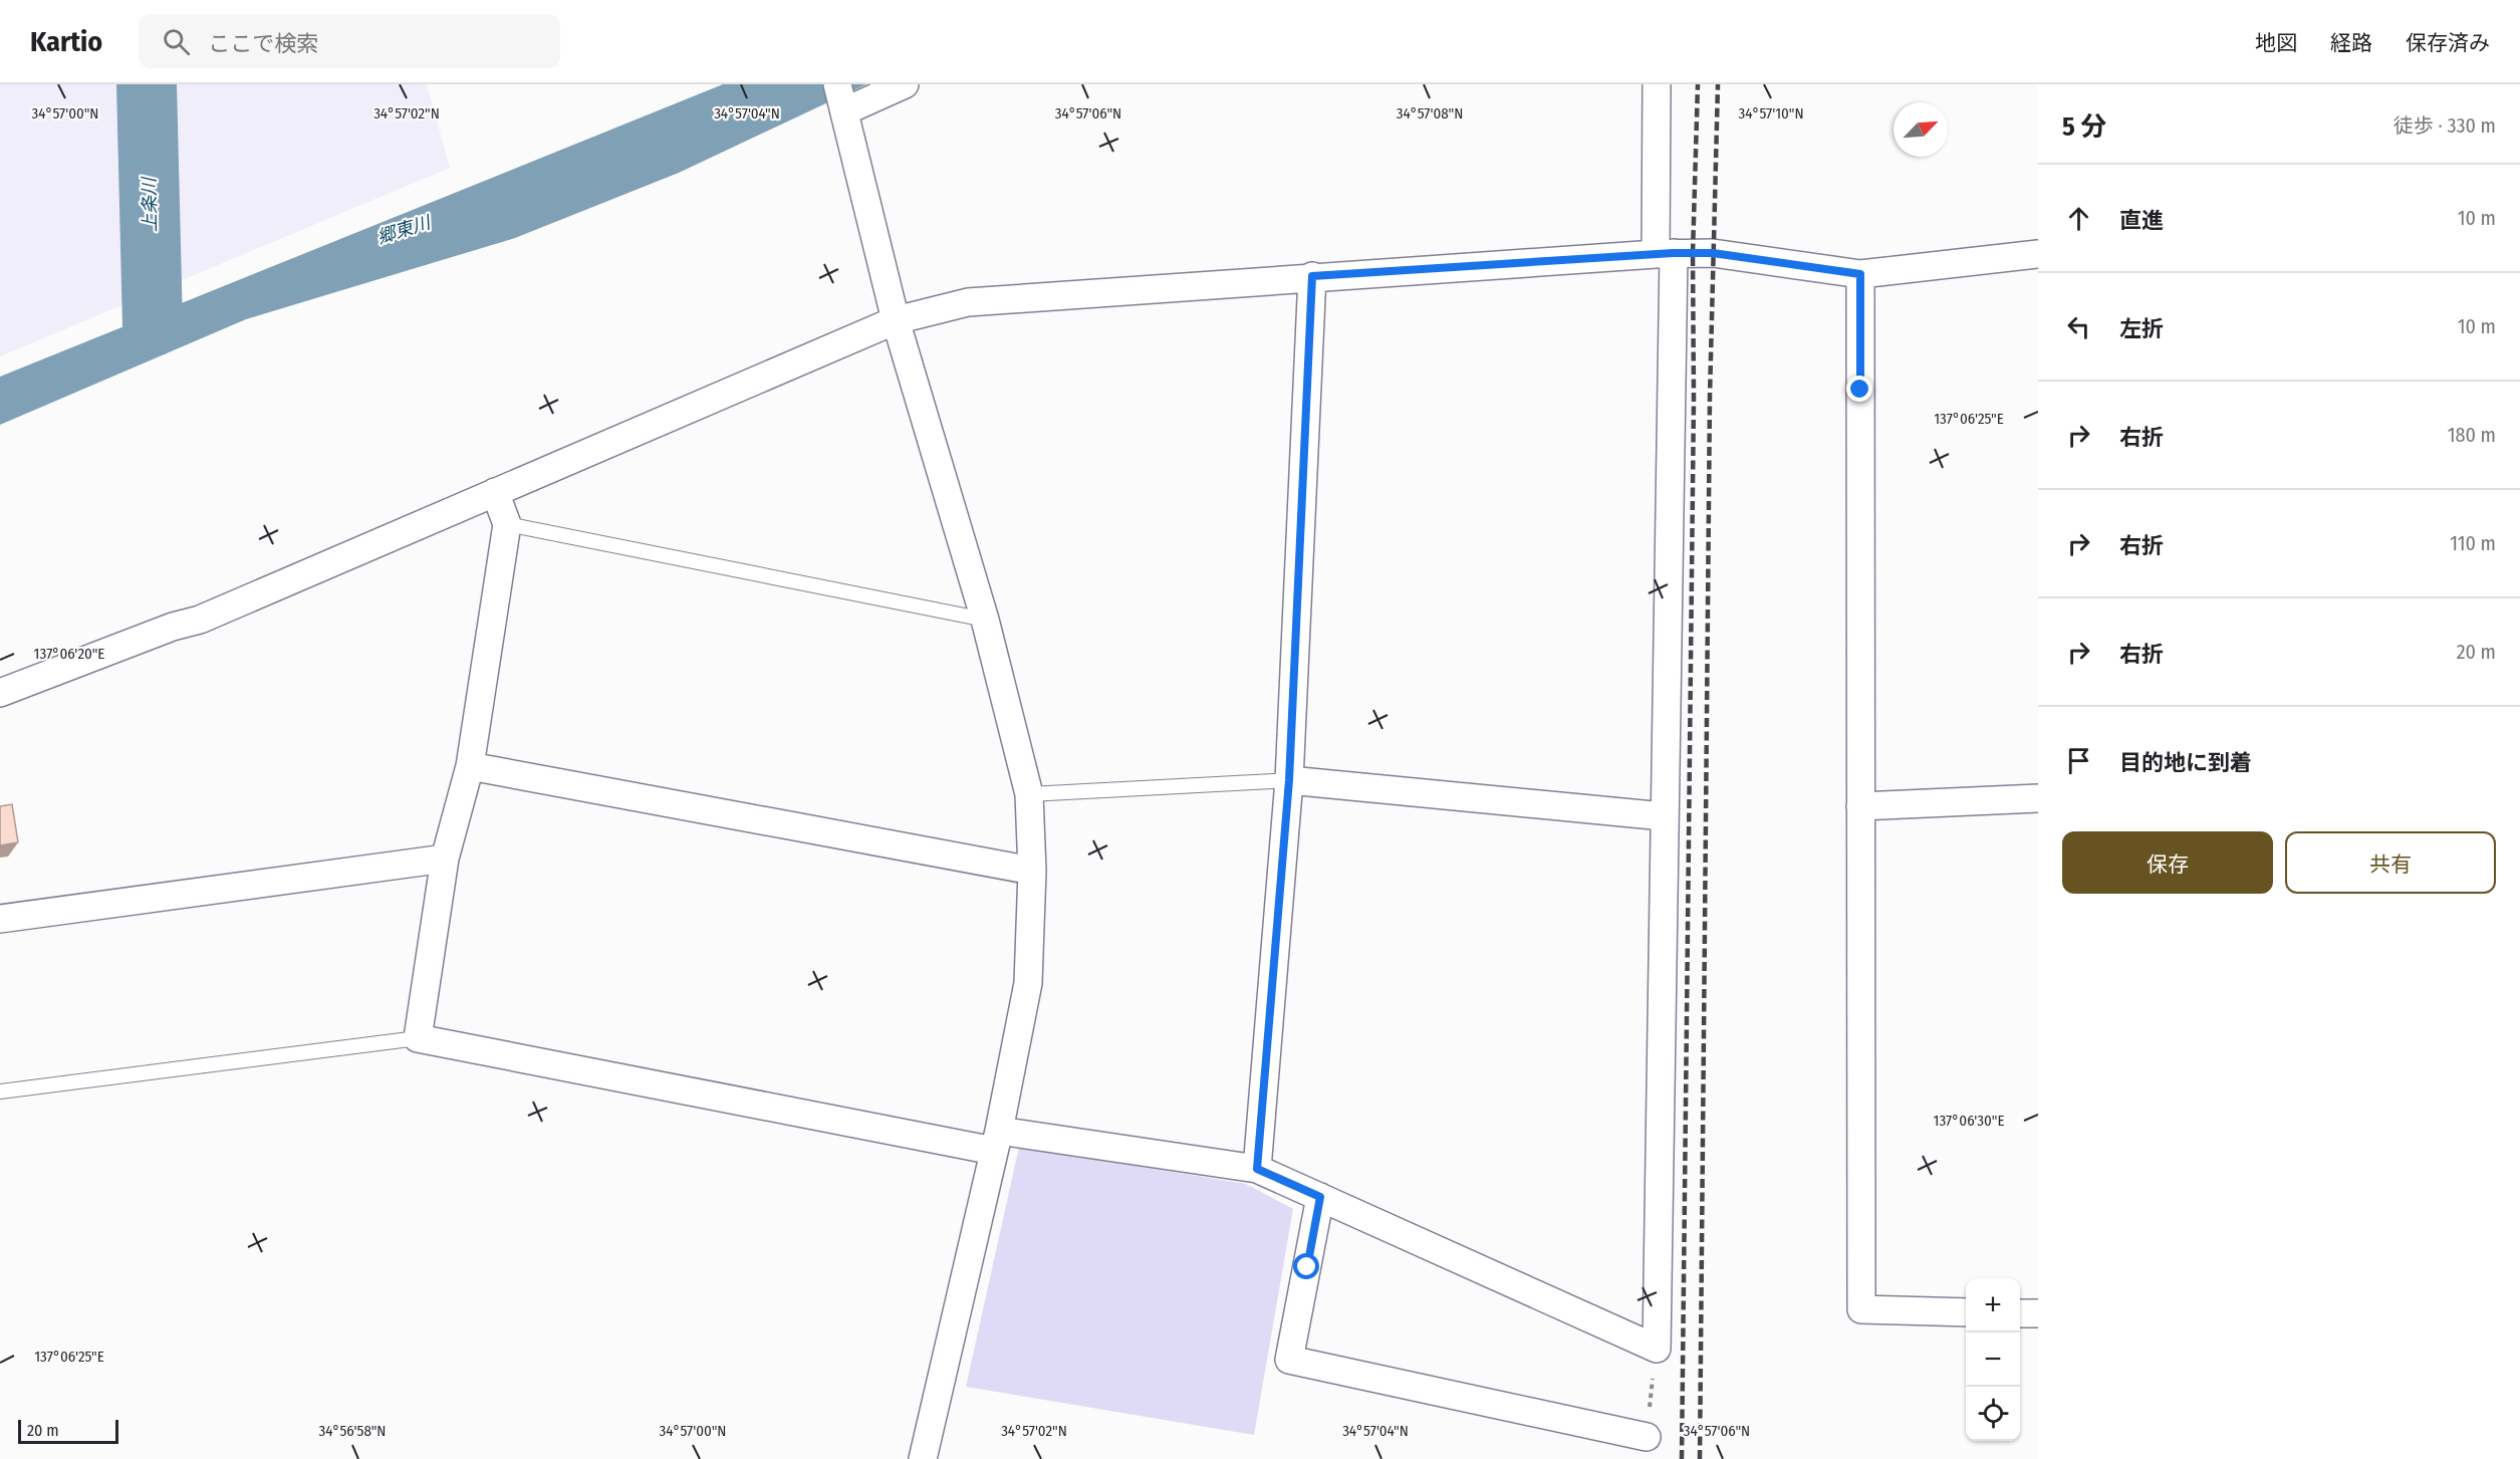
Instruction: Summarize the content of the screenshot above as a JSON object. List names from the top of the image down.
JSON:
{
  "water": ["上条川", "郷東川"],
  "scale_bar": "20 m",
  "north": "top right",
  "page": {
    "header": "Kartio",
    "search": "ここで検索",
    "nav": ["地図", "経路", "保存済み"],
    "heading": ["5 分", "徒歩 · 330 m"],
    "list": [
      ["直進", "10 m"],
      ["左折", "10 m"],
      ["右折", "180 m"],
      ["右折", "110 m"],
      ["右折", "20 m"],
      "目的地に到着"
    ],
    "buttons": ["保存", "共有"],
    "map_buttons": ["+", "−"],
    "scale": "20 m"
  },
  "coordinates": [
    "34°57'00\"N",
    "34°57'02\"N",
    "34°57'04\"N",
    "34°57'06\"N",
    "34°57'08\"N",
    "34°57'10\"N",
    "137°06'25\"E",
    "137°06'20\"E",
    "137°06'30\"E",
    "34°56'58\"N"
  ]
}
